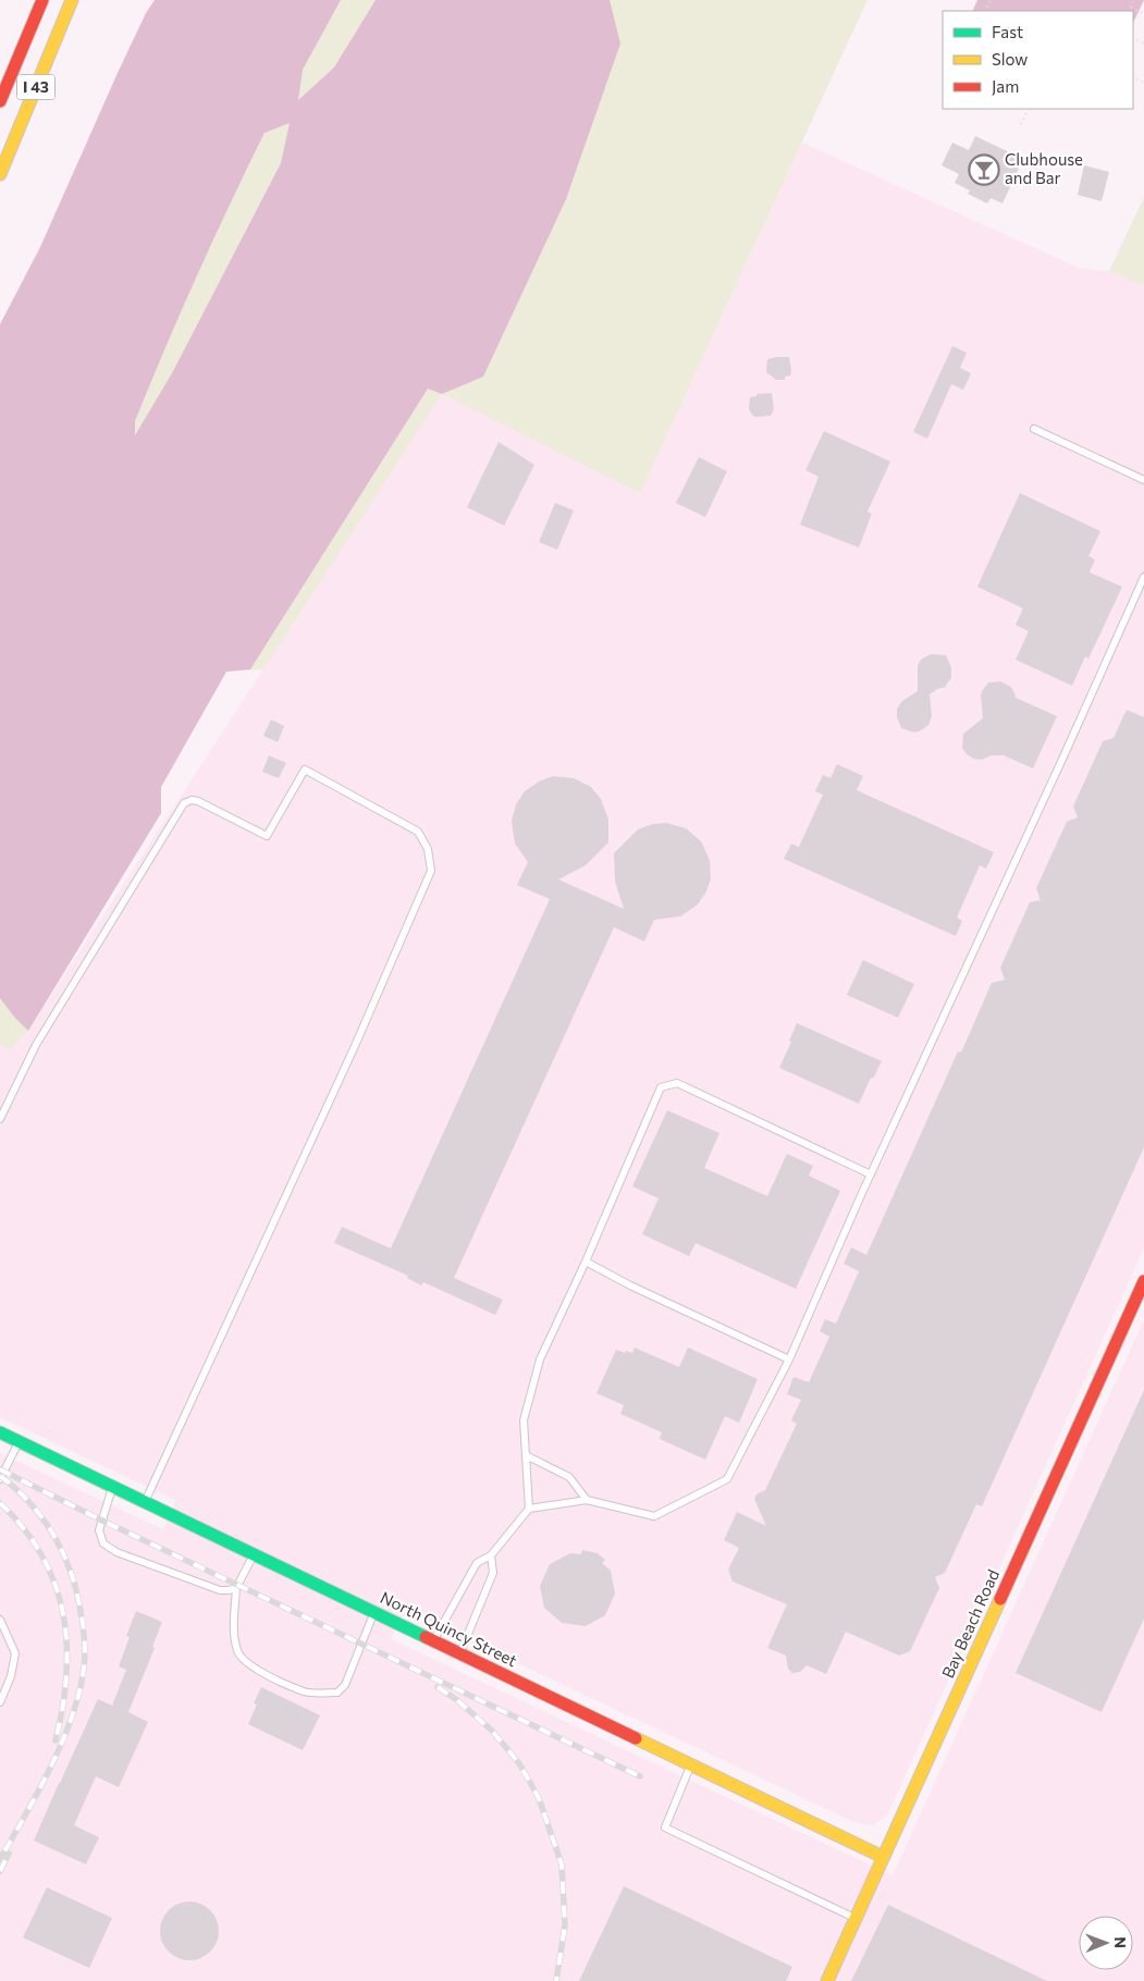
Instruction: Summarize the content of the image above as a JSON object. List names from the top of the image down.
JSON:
{
  "streets": {
    "main road": ["I 43", "Bay Beach Road", "North Quincy Street"]
  },
  "crossings": [
    ["Bay Beach Road", "North Quincy Street"]
  ],
  "places": {
    "bar": ["Clubhouse and Bar"]
  },
  "legend": ["Fast", "Slow", "Jam"],
  "north": "right"
}
